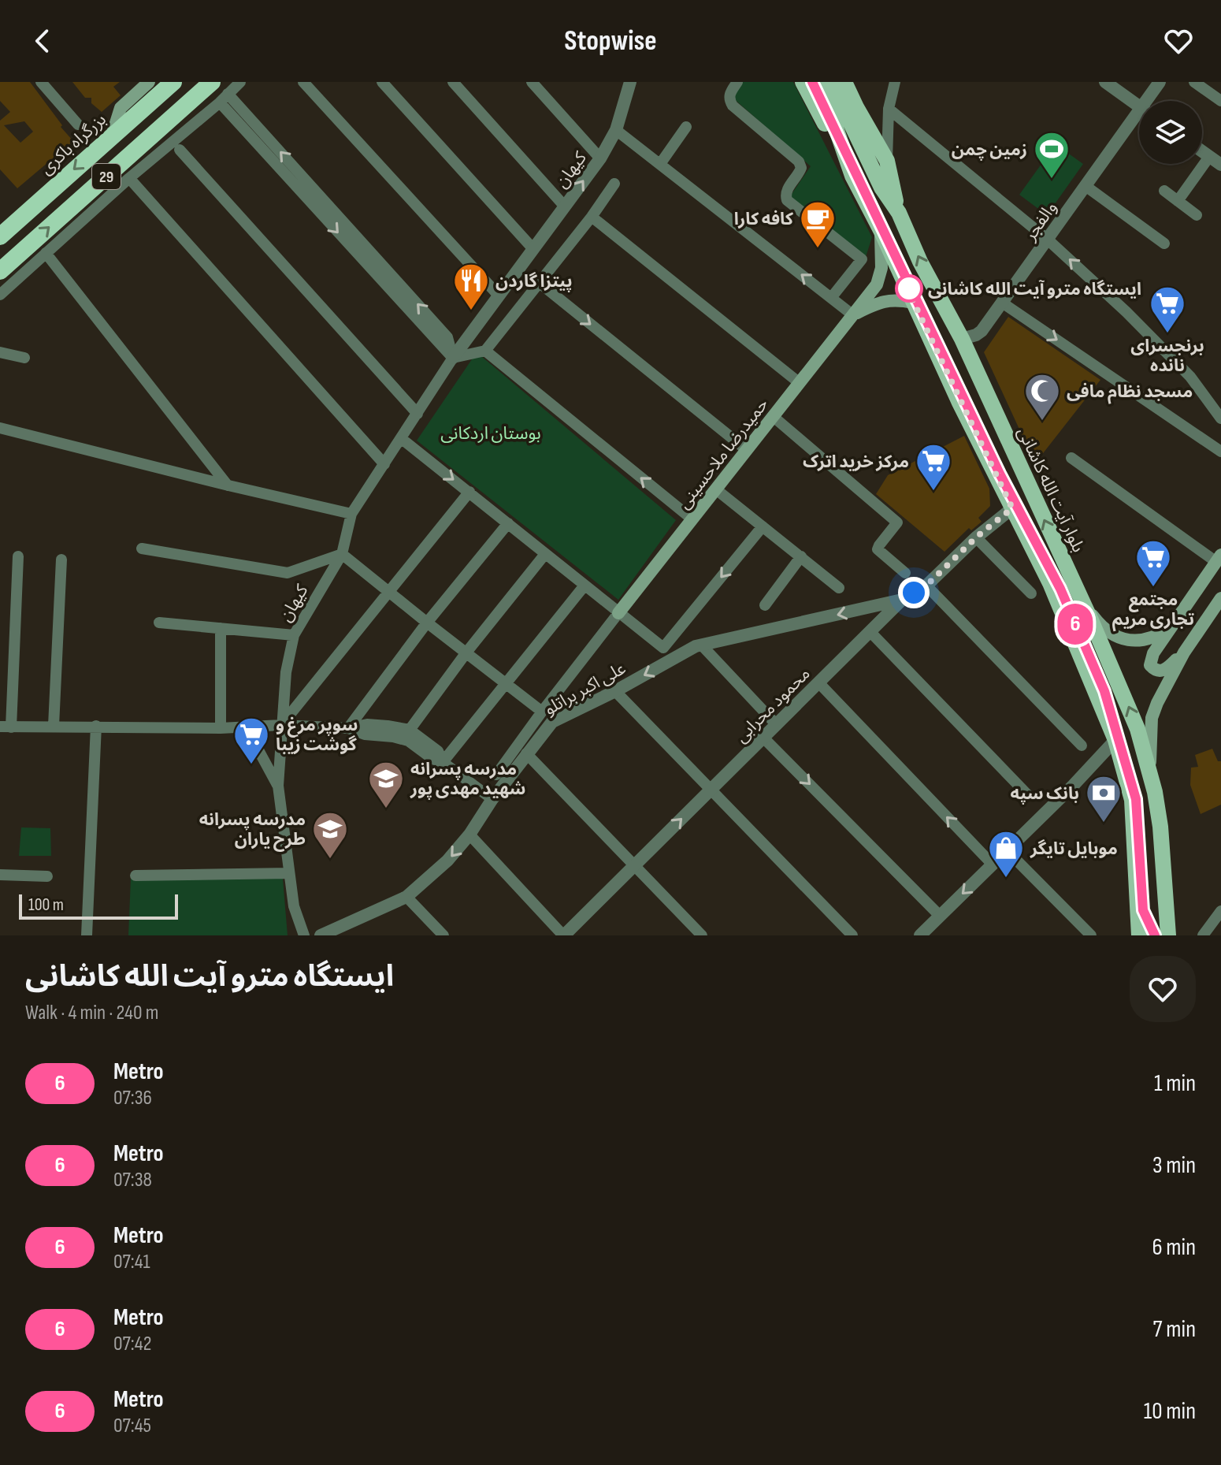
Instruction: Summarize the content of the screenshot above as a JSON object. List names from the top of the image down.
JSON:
{
  "streets": {
    "highway": ["بزرگراه باکری", "29"],
    "main road": ["حمیدرضا ملاحسینی", "بلوار آیت الله کاشانی"],
    "street": [
      "کیهان",
      "والفجر",
      "علی اکبر براتلو",
      "محمود محرابی"
    ]
  },
  "crossings": [
    ["والفجر", "بلوار آیت الله کاشانی"],
    ["علی اکبر براتلو", "محمود محرابی"]
  ],
  "one_way": ["علی اکبر براتلو"],
  "parks": ["بوستان اردکانی"],
  "places": {
    "sports": ["زمین چمن"],
    "cafe": ["کافه کارا"],
    "other": ["ایستگاه مترو آیت الله کاشانی"],
    "restaurant": ["پیتزا گاردن"],
    "supermarket": [
      "برنجسرای نانده",
      "مرکز خرید اترک",
      "مجتمع تجاری مریم",
      "سوپر مرغ و گوشت زیبا"
    ],
    "mosque": ["مسجد نظام مافی"],
    "school or university": ["مدرسه پسرانه شهید مهدی پور", "مدرسه پسرانه طرح یاران"],
    "bank": ["بانک سپه"],
    "shop": ["موبایل تایگر"]
  },
  "lines": ["metro line 6"],
  "scale_bar": "100 m",
  "page": {
    "header": "Stopwise",
    "on_map": "6",
    "scale": "100 m",
    "heading": ["ایستگاه مترو آیت الله کاشانی", "Walk · 4 min · 240 m"],
    "list": [
      {
        "mark": "6",
        "name": "Metro",
        "note": "07:36",
        "value": "1 min"
      },
      {
        "mark": "6",
        "name": "Metro",
        "note": "07:38",
        "value": "3 min"
      },
      {
        "mark": "6",
        "name": "Metro",
        "note": "07:41",
        "value": "6 min"
      },
      {
        "mark": "6",
        "name": "Metro",
        "note": "07:42",
        "value": "7 min"
      },
      {
        "mark": "6",
        "name": "Metro",
        "note": "07:45",
        "value": "10 min"
      }
    ]
  }
}
